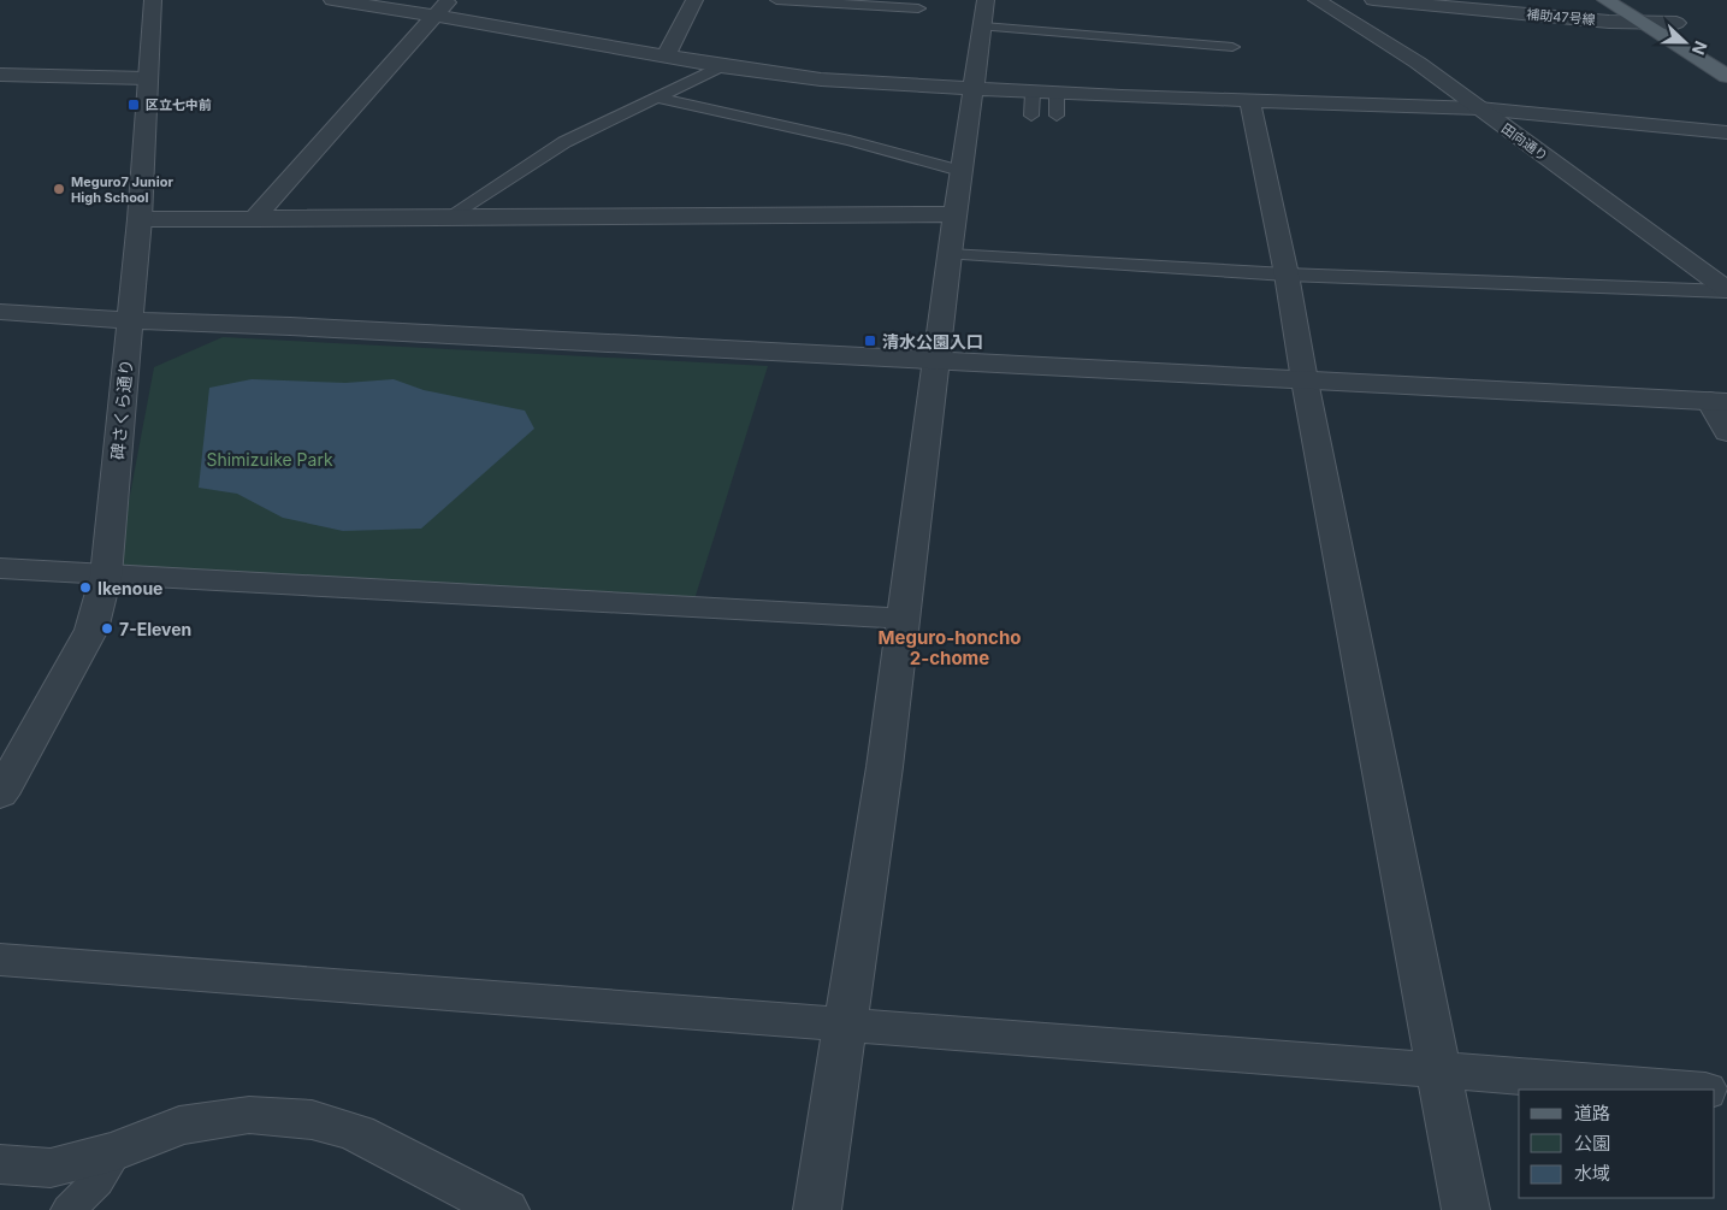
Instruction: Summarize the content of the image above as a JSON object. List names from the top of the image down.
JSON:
{
  "streets": {
    "street": ["補助47号線", "田向通り", "碑さくら通り"]
  },
  "districts": ["Meguro-honcho 2-chome"],
  "parks": ["Shimizuike Park"],
  "places": {
    "transit": ["区立七中前", "清水公園入口"],
    "other": ["Meguro7 Junior High School", "Ikenoue", "7-Eleven"]
  },
  "legend": ["道路", "公園", "水域"],
  "north": "right"
}
